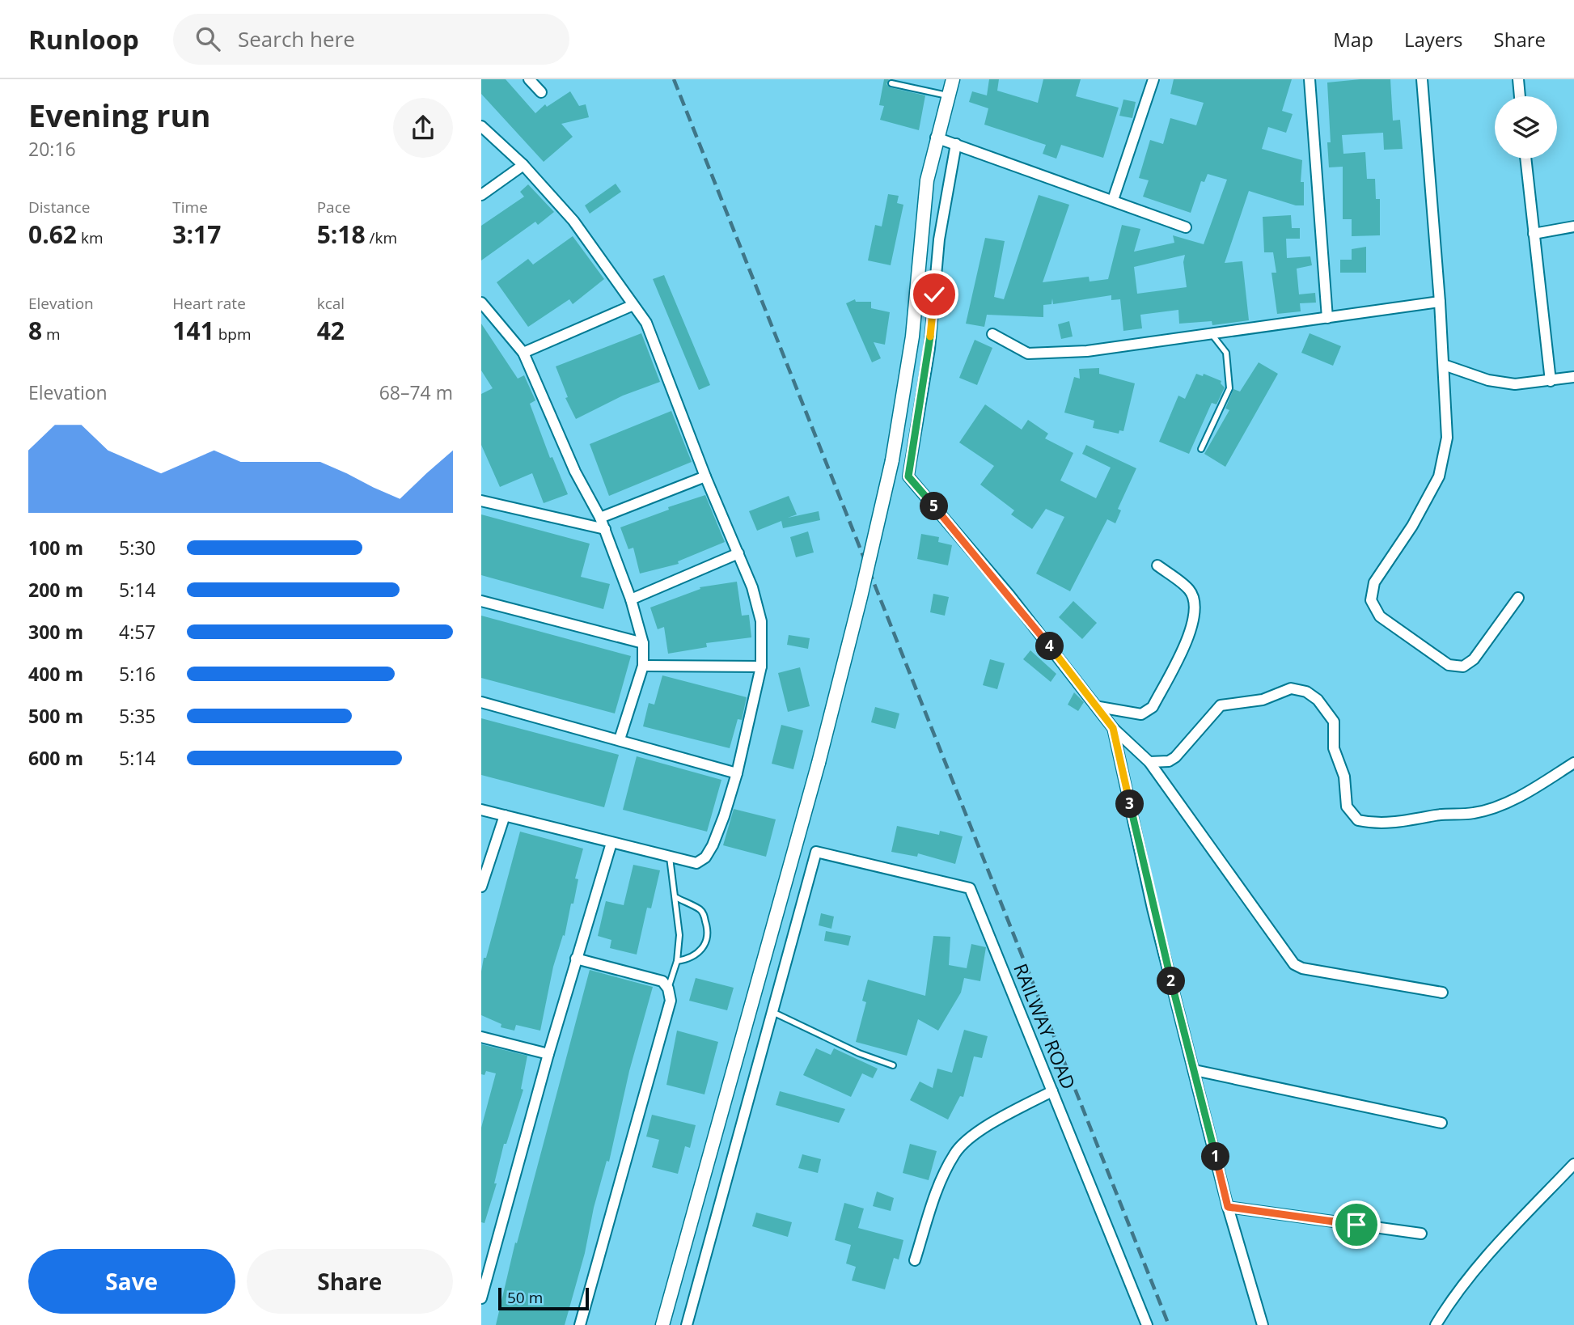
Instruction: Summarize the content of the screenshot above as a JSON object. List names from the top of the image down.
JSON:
{
  "streets": {
    "street": ["RAILWAY ROAD"]
  },
  "scale_bar": "50 m",
  "page": {
    "header": "Runloop",
    "search": "Search here",
    "nav": ["Map", "Layers", "Share"],
    "heading": ["Evening run", "20:16"],
    "stats": [
      ["Distance", "0.62 km"],
      ["Time", "3:17"],
      ["Pace", "5:18 /km"],
      ["Elevation", "8 m"],
      ["Heart rate", "141 bpm"],
      ["kcal", "42"]
    ],
    "chart": ["Elevation", "68–74 m"],
    "pins": [
      "5",
      "4",
      "3",
      "2",
      "1"
    ],
    "list": [
      {
        "name": "100 m",
        "note": "5:30"
      },
      {
        "name": "200 m",
        "note": "5:14"
      },
      {
        "name": "300 m",
        "note": "4:57"
      },
      {
        "name": "400 m",
        "note": "5:16"
      },
      {
        "name": "500 m",
        "note": "5:35"
      },
      {
        "name": "600 m",
        "note": "5:14"
      }
    ],
    "buttons": ["Save", "Share"],
    "scale": "50 m"
  }
}
